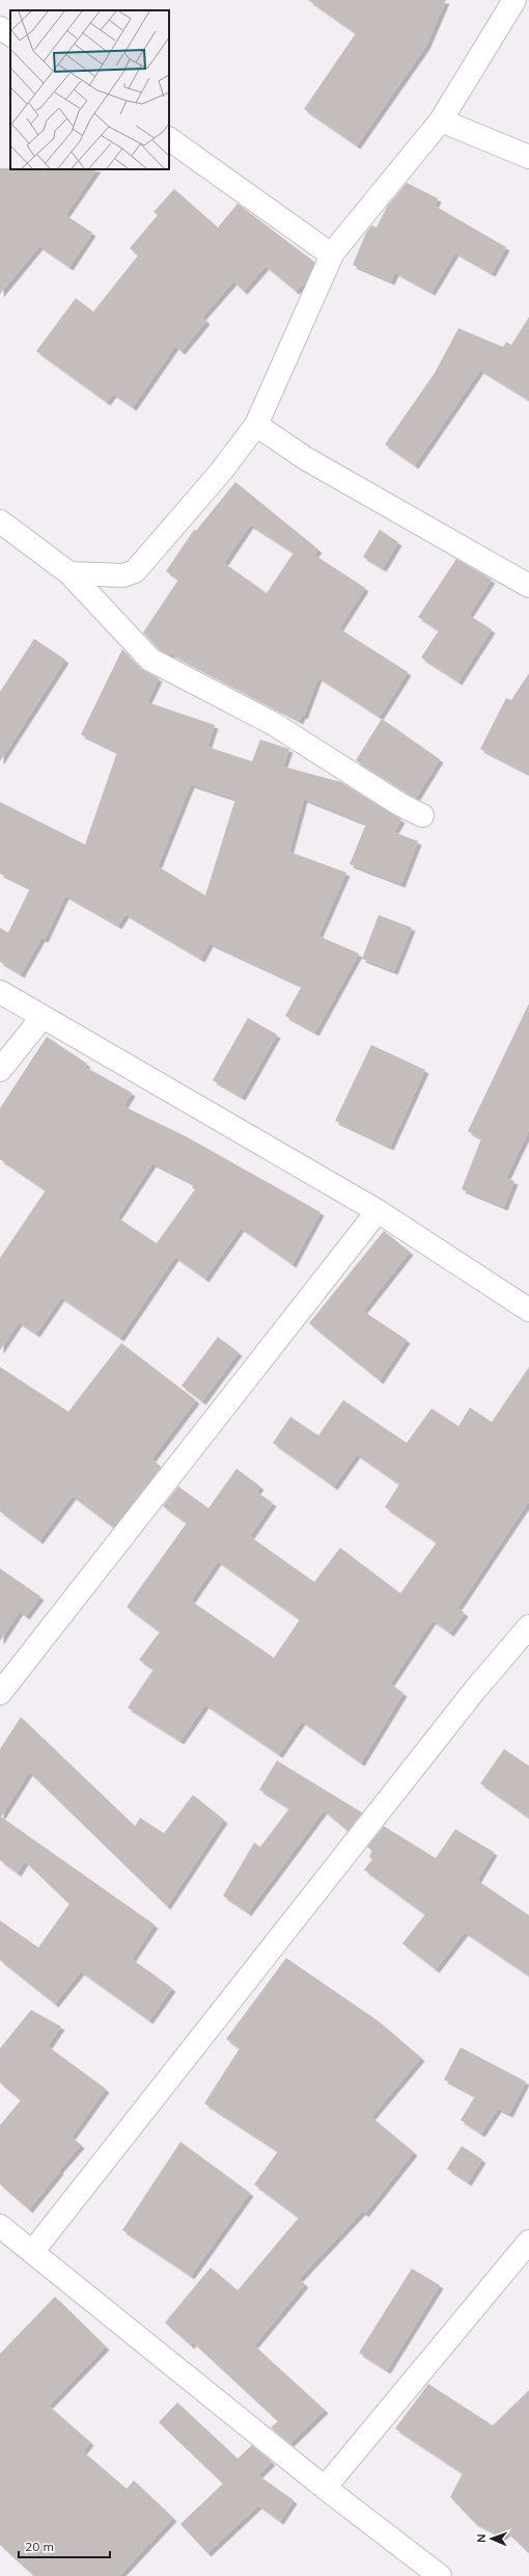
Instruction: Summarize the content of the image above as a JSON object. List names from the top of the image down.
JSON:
{
  "scale_bar": "20 m",
  "north": "left"
}
